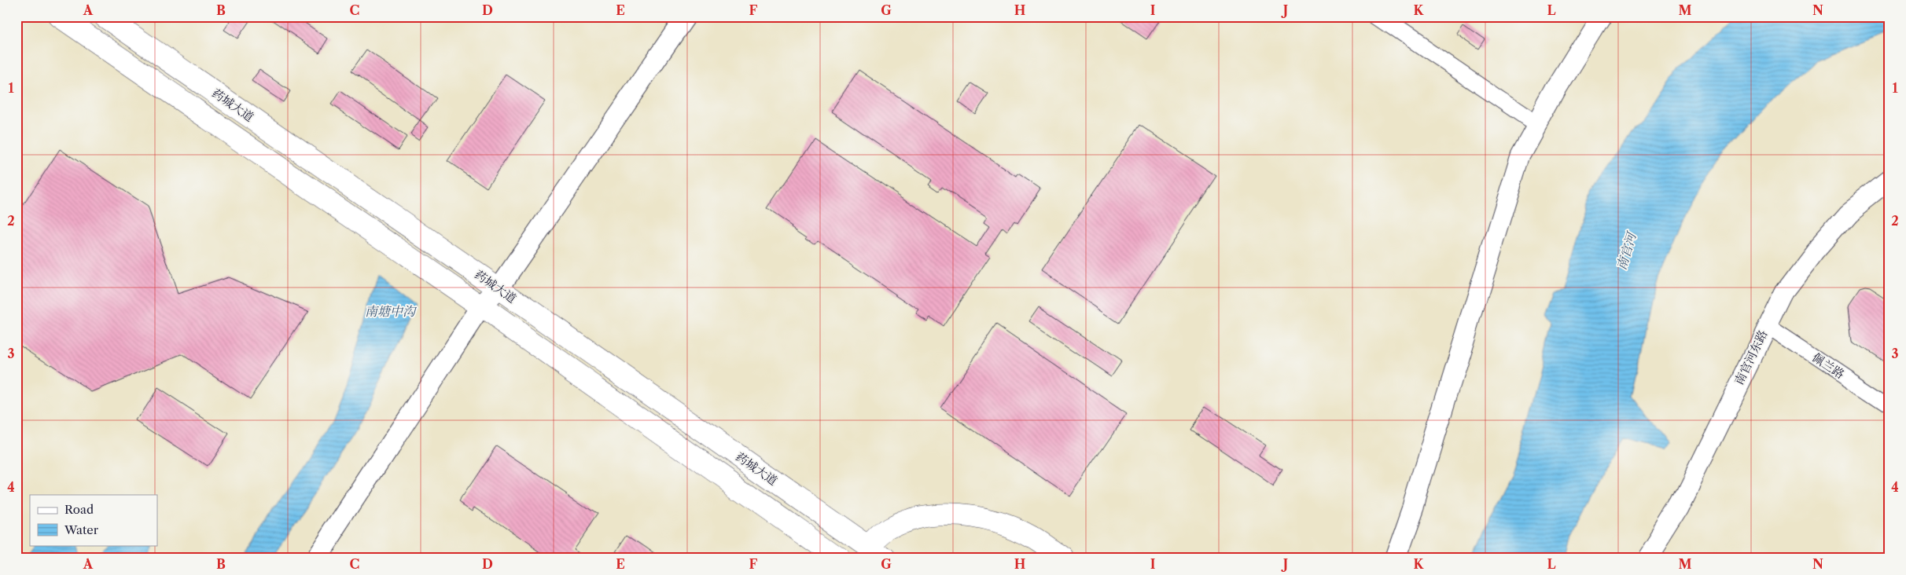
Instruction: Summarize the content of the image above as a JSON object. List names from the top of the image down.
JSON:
{
  "streets": {
    "main road": ["药城大道"],
    "street": ["南官河东路", "佩兰路"]
  },
  "crossings": [
    ["南官河东路", "佩兰路"]
  ],
  "water": ["南官河", "南塘中沟"],
  "legend": ["Road", "Water"],
  "grid": {
    "columns": [
      "A",
      "B",
      "C",
      "D",
      "E",
      "F",
      "G",
      "H",
      "I",
      "J",
      "K",
      "L",
      "M",
      "N"
    ],
    "rows": [
      "1",
      "2",
      "3",
      "4"
    ]
  }
}
